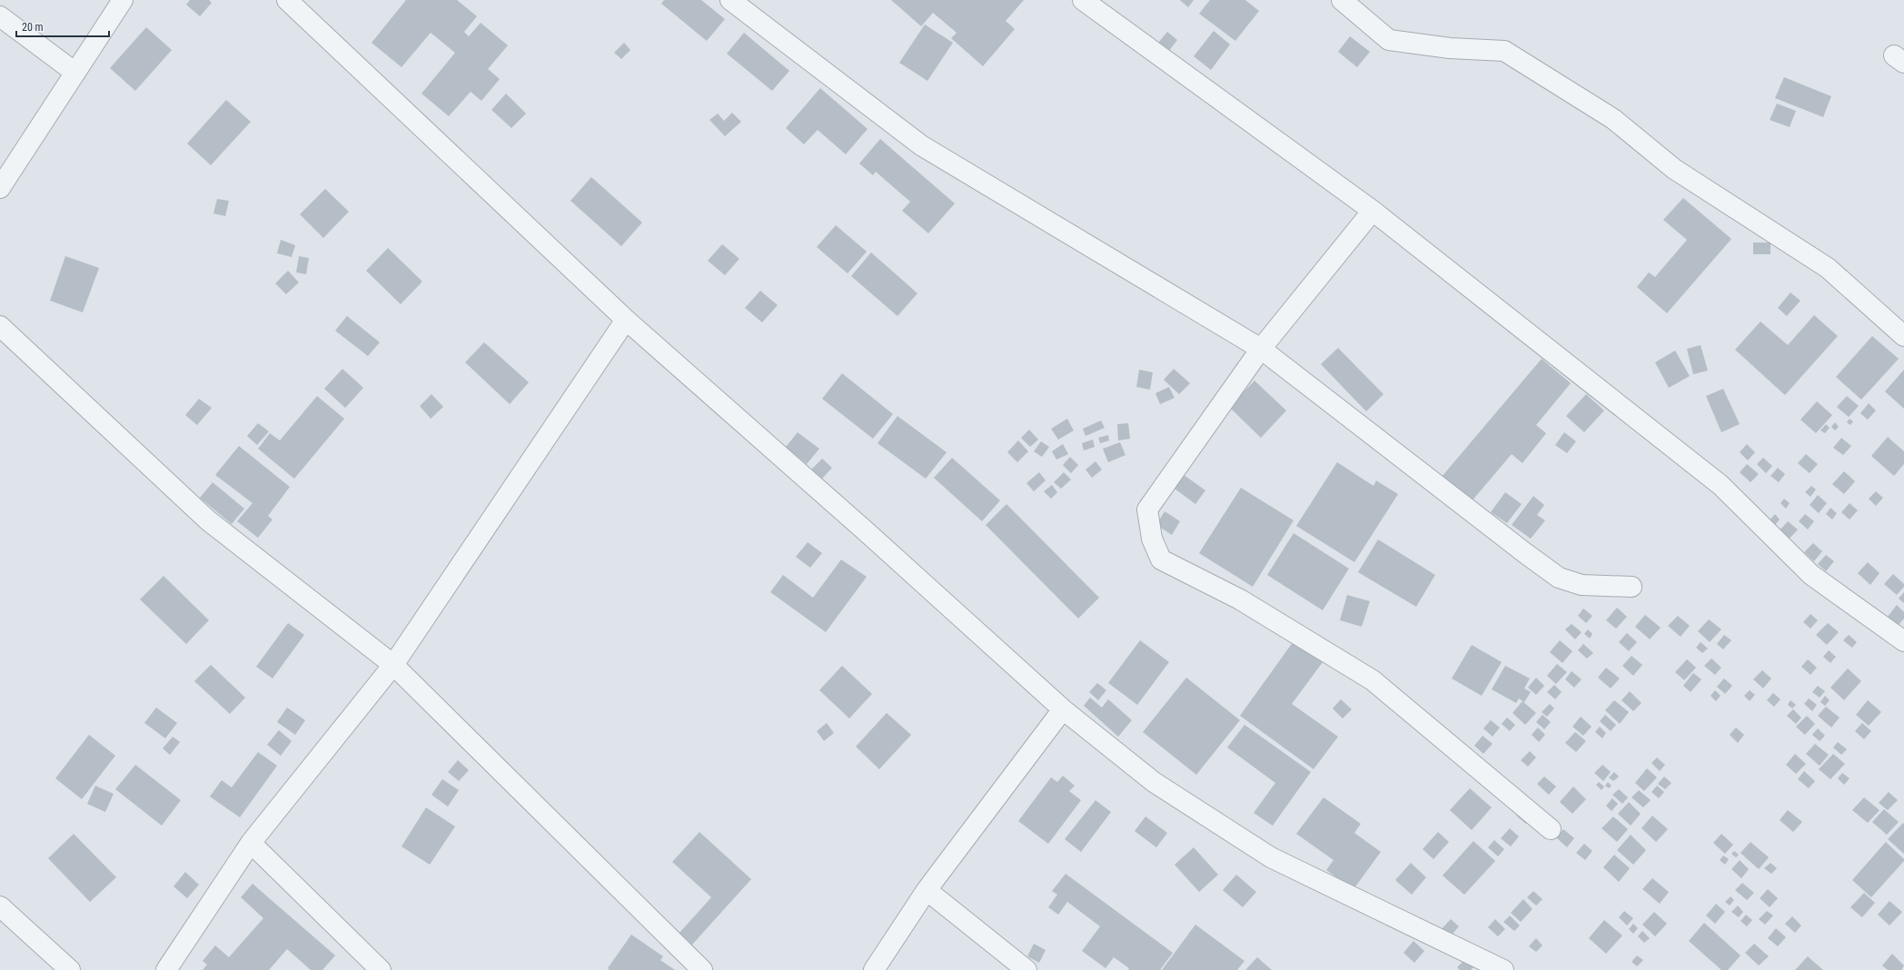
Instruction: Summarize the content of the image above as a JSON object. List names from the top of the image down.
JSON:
{
  "scale_bar": "20 m"
}
